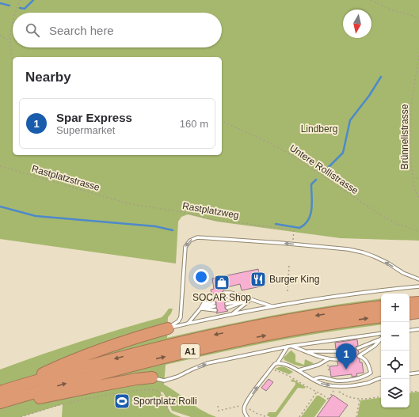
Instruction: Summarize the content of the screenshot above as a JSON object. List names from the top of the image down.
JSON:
{
  "streets": {
    "highway": ["A1"],
    "path": [
      "Brünnelistrasse",
      "Untere Rollistrasse",
      "Rastplatzstrasse",
      "Rastplatzweg"
    ]
  },
  "crossings": [
    ["Rastplatzstrasse", "Rastplatzweg"]
  ],
  "parks": ["Lindberg"],
  "places": {
    "restaurant": ["Burger King"],
    "shop": ["SOCAR Shop"],
    "sports": ["Sportplatz Rolli"]
  },
  "north": "bottom",
  "page": {
    "search": "Search here",
    "heading": "Nearby",
    "list": [
      {
        "mark": "1",
        "name": "Spar Express",
        "note": "Supermarket",
        "value": "160 m"
      }
    ],
    "map_buttons": ["+", "−"],
    "pins": "1"
  }
}
